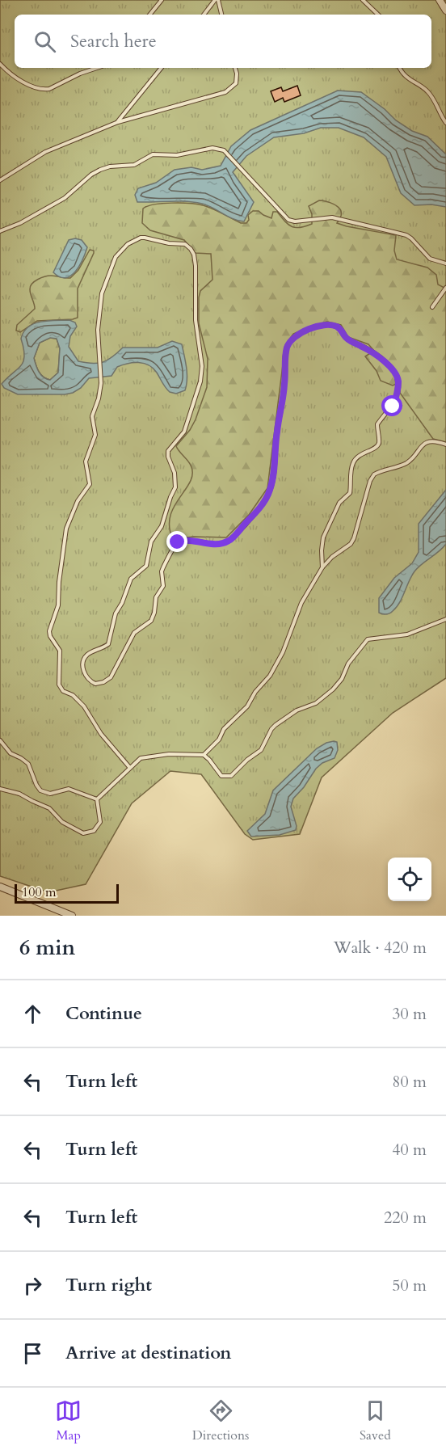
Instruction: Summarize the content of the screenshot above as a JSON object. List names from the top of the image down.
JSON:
{
  "scale_bar": "100 m",
  "page": {
    "search": "Search here",
    "scale": "100 m",
    "heading": ["6 min", "Walk · 420 m"],
    "list": [
      ["Continue", "30 m"],
      ["Turn left", "80 m"],
      ["Turn left", "40 m"],
      ["Turn left", "220 m"],
      ["Turn right", "50 m"],
      "Arrive at destination"
    ],
    "nav": ["Map", "Directions", "Saved"]
  }
}
